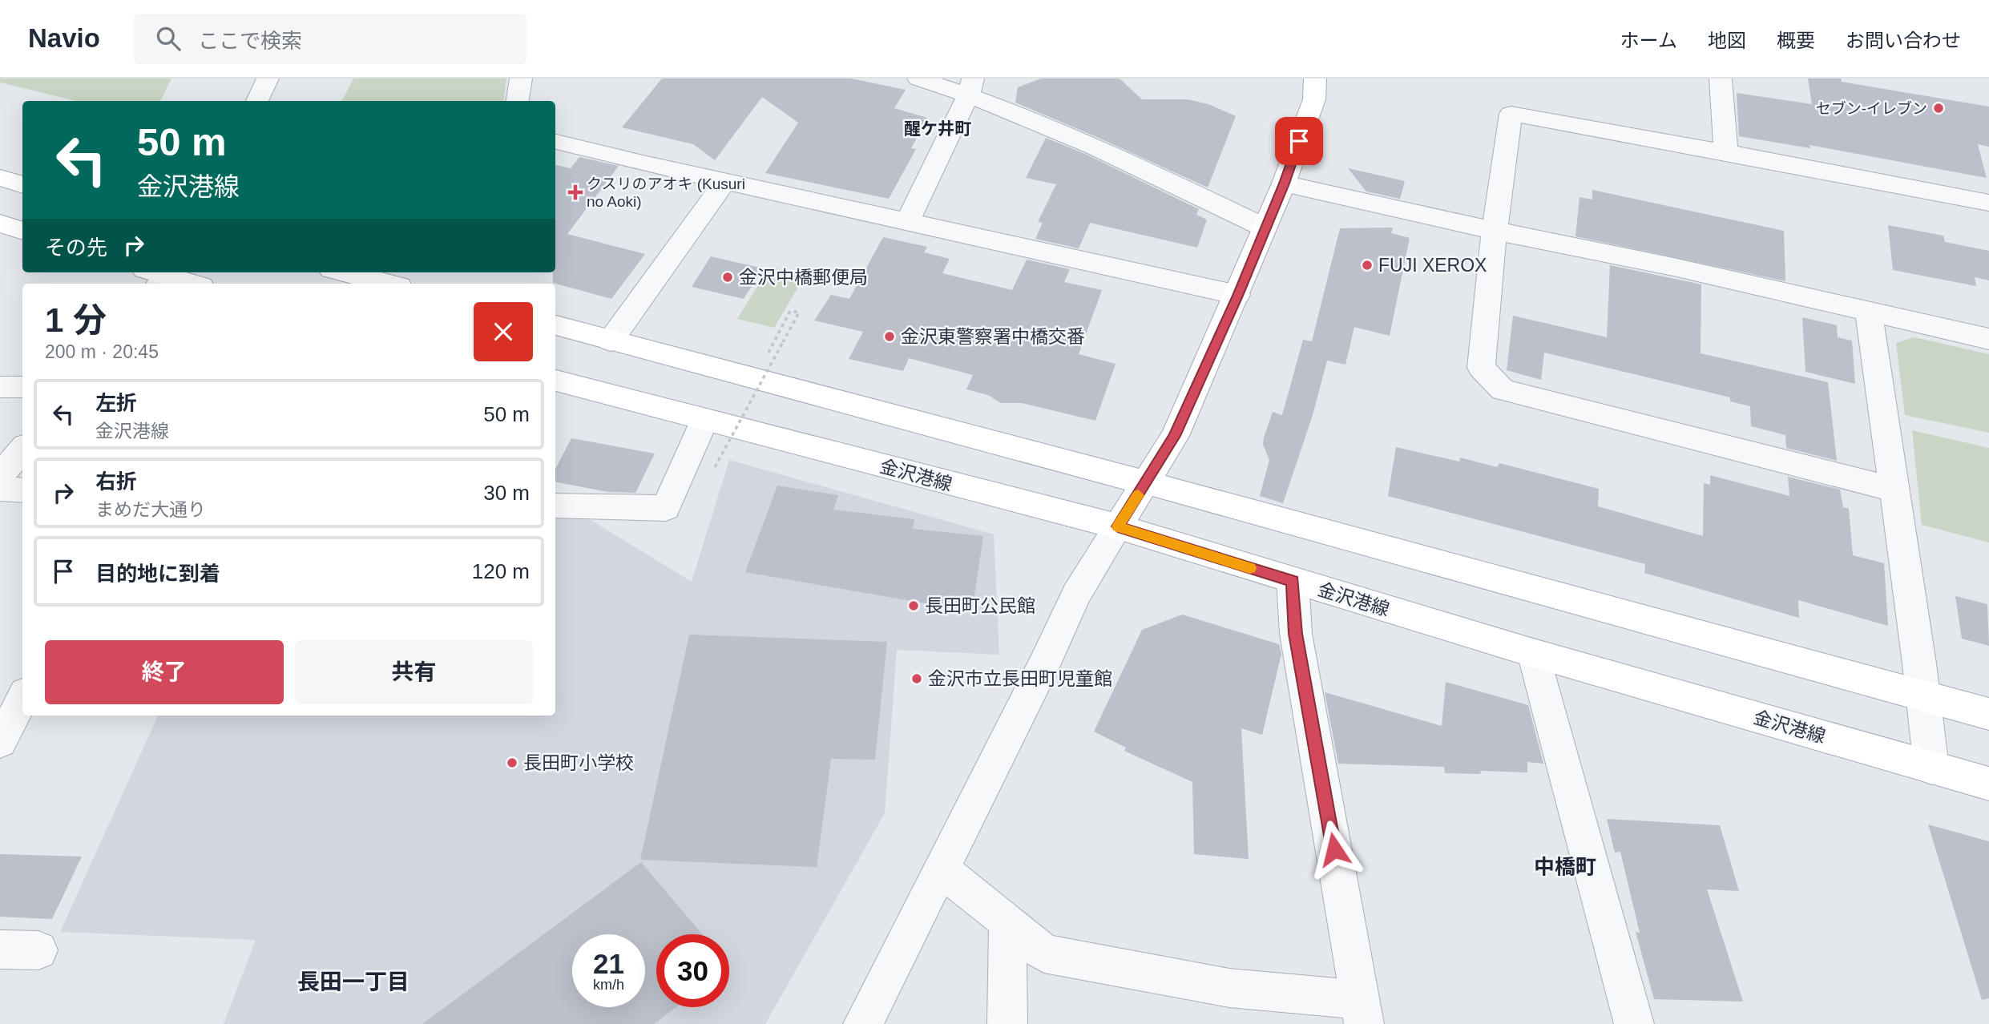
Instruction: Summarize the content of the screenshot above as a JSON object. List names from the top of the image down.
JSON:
{
  "streets": {
    "main road": ["金沢港線"]
  },
  "districts": ["醒ケ井町", "中橋町", "長田一丁目"],
  "places": {
    "other": [
      "セブン-イレブン",
      "FUJI XEROX",
      "金沢中橋郵便局",
      "金沢東警察署中橋交番",
      "長田町公民館",
      "金沢市立長田町児童館",
      "長田町小学校"
    ],
    "health": ["クスリのアオキ (Kusuri no Aoki)"]
  },
  "page": {
    "header": "Navio",
    "search": "ここで検索",
    "nav": [
      "ホーム",
      "地図",
      "概要",
      "お問い合わせ"
    ],
    "turn": ["50 m", "金沢港線"],
    "then": "その先",
    "heading": ["1 分", "200 m · 20:45"],
    "list": [
      {
        "name": "左折",
        "note": "金沢港線",
        "value": "50 m"
      },
      {
        "name": "右折",
        "note": "まめだ大通り",
        "value": "30 m"
      },
      {
        "name": "目的地に到着",
        "value": "120 m"
      }
    ],
    "buttons": ["終了", "共有"],
    "speed": "21 km/h",
    "limit": "30"
  }
}
